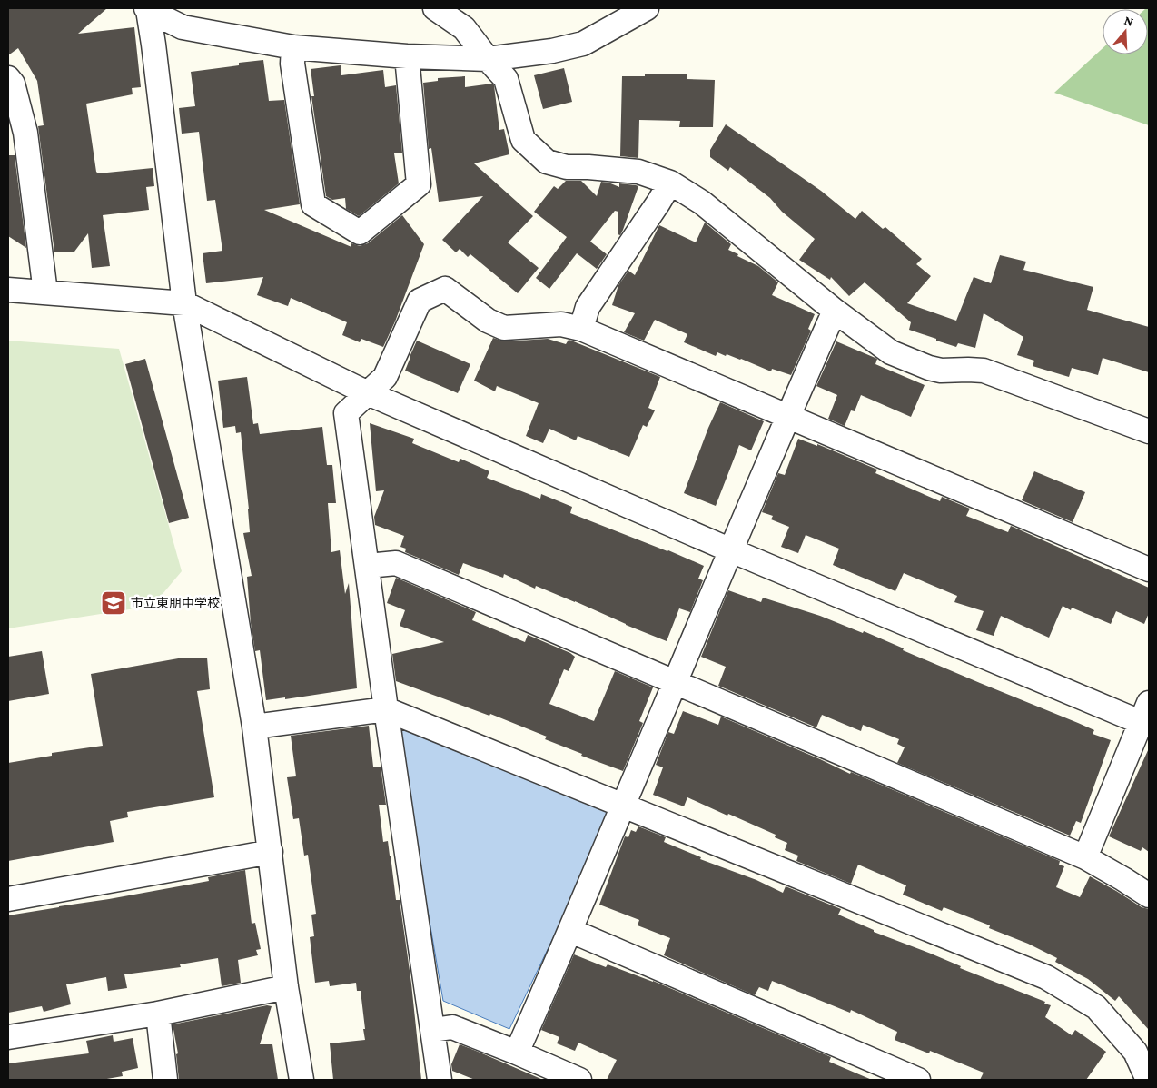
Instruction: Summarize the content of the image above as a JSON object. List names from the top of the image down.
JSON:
{
  "places": {
    "school or university": ["市立東朋中学校"]
  },
  "north": "top"
}
